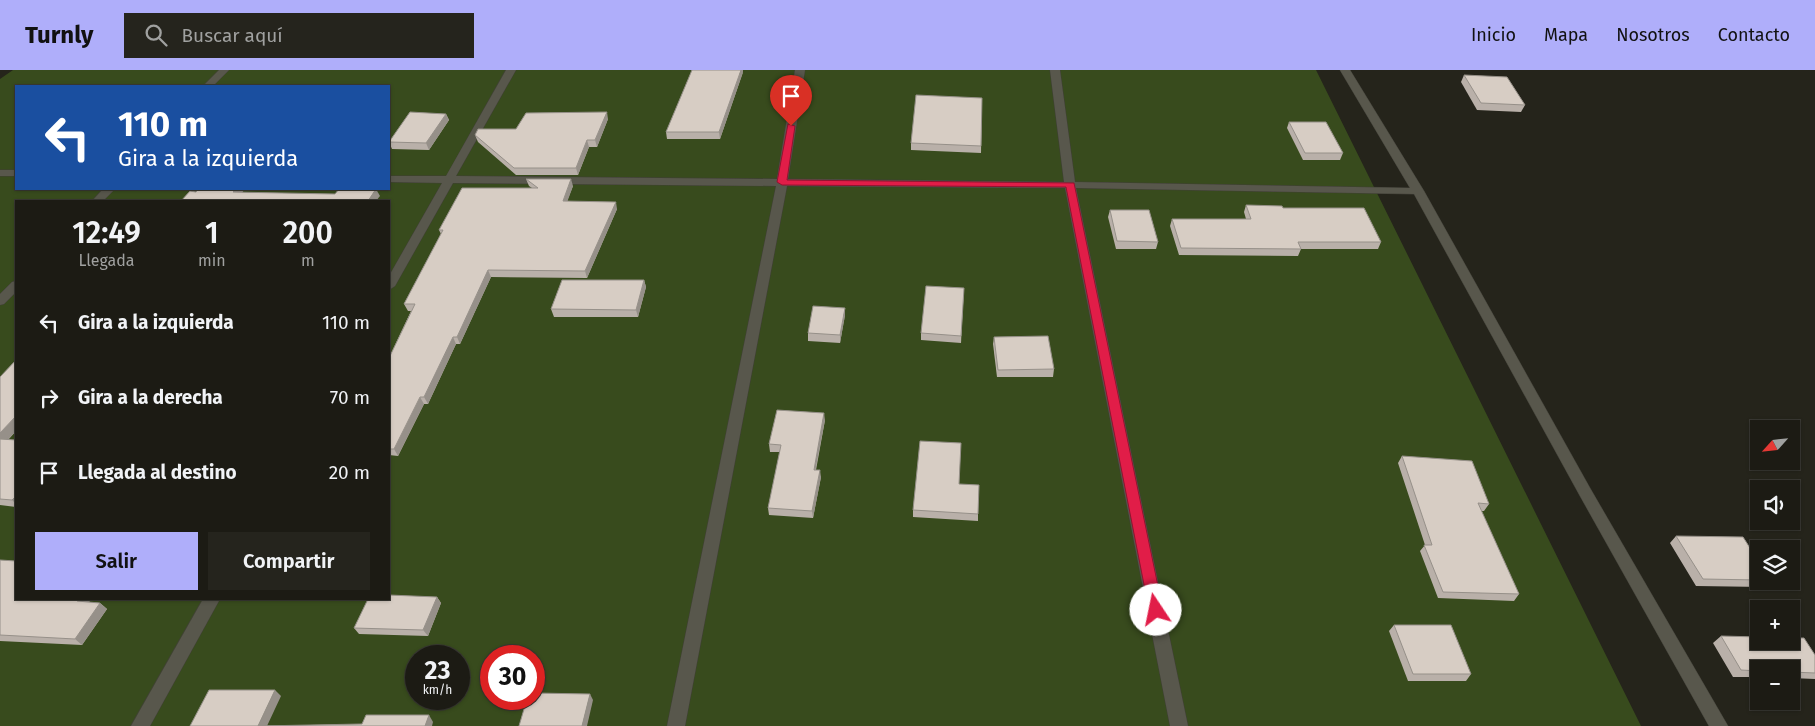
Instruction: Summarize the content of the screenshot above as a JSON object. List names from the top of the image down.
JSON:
{
  "north": "bottom left",
  "page": {
    "header": "Turnly",
    "search": "Buscar aquí",
    "nav": [
      "Inicio",
      "Mapa",
      "Nosotros",
      "Contacto"
    ],
    "turn": ["110 m", "Gira a la izquierda"],
    "eta": [
      "12:49",
      "Llegada",
      "1",
      "min",
      "200",
      "m"
    ],
    "list": [
      {
        "name": "Gira a la izquierda",
        "value": "110 m"
      },
      {
        "name": "Gira a la derecha",
        "value": "70 m"
      },
      {
        "name": "Llegada al destino",
        "value": "20 m"
      }
    ],
    "map_buttons": ["+", "−"],
    "buttons": ["Salir", "Compartir"],
    "speed": "23 km/h",
    "limit": "30"
  }
}
